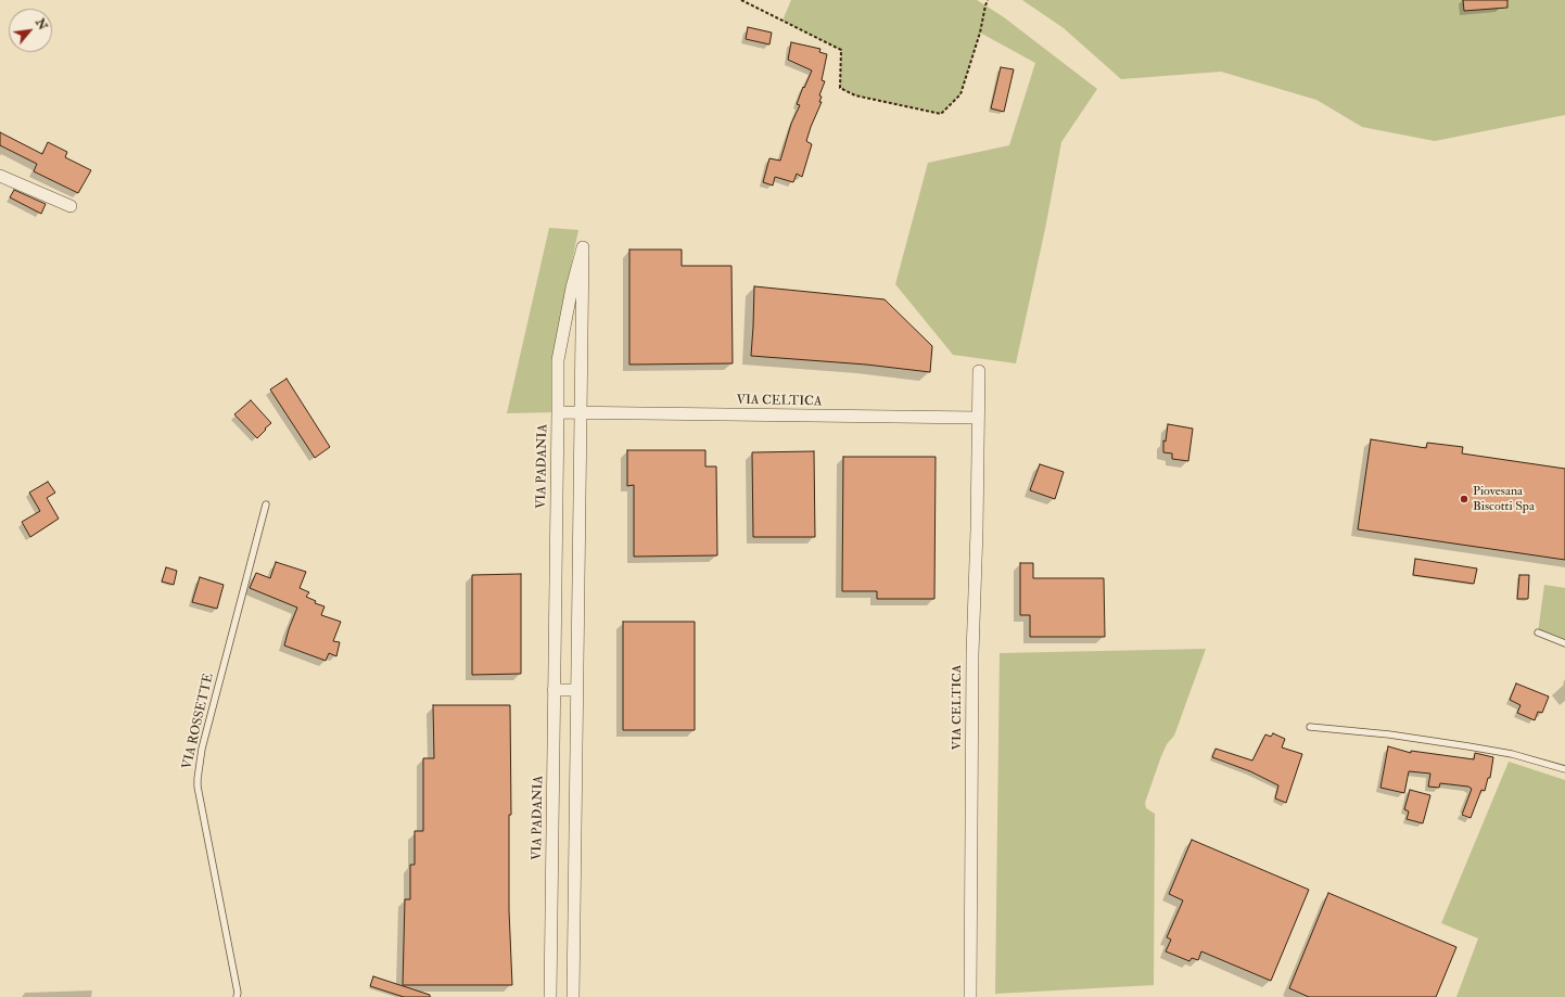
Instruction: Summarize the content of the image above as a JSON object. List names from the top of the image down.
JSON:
{
  "streets": {
    "street": ["VIA CELTICA", "VIA PADANIA"],
    "lane": ["VIA ROSSETTE"]
  },
  "crossings": [
    ["VIA CELTICA", "VIA PADANIA"]
  ],
  "places": ["Piovesana Biscotti Spa"],
  "north": "top right"
}
